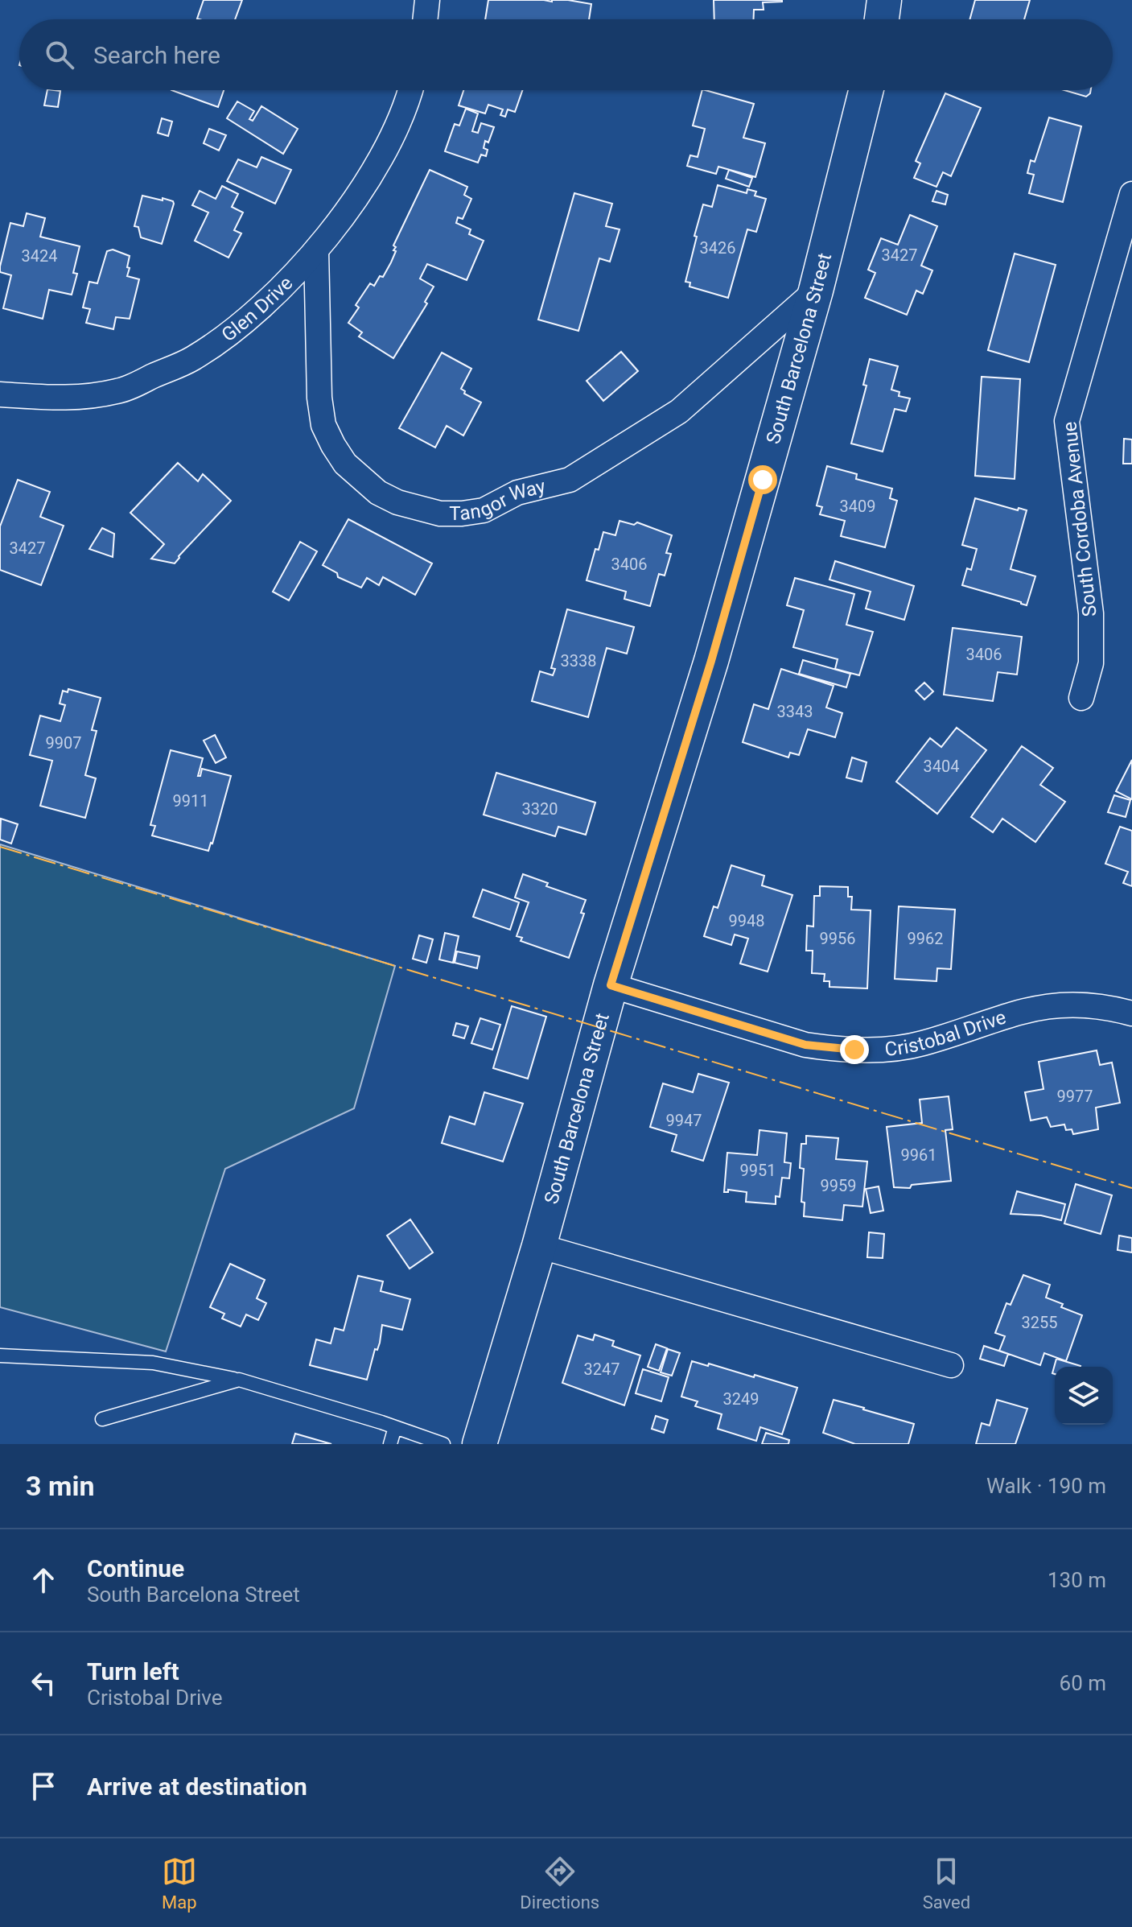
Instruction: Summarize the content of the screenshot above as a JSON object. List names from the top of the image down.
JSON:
{
  "streets": {
    "main road": ["South Barcelona Street"],
    "street": [
      "Glen Drive",
      "Tangor Way",
      "South Cordoba Avenue",
      "Cristobal Drive"
    ]
  },
  "crossings": [
    ["Glen Drive", "Tangor Way"],
    ["South Barcelona Street", "Tangor Way"],
    ["South Barcelona Street", "Cristobal Drive"]
  ],
  "house_numbers": [
    "3426",
    "3427",
    "3424",
    "3409",
    "3427",
    "3406",
    "3406",
    "3338",
    "3343",
    "9907",
    "3404",
    "9911",
    "3320",
    "9948",
    "9956",
    "9962",
    "9977",
    "9947",
    "9961",
    "9951",
    "9959",
    "3255",
    "3247",
    "3249"
  ],
  "page": {
    "search": "Search here",
    "heading": ["3 min", "Walk · 190 m"],
    "list": [
      ["Continue", "South Barcelona Street", "130 m"],
      ["Turn left", "Cristobal Drive", "60 m"],
      "Arrive at destination"
    ],
    "nav": ["Map", "Directions", "Saved"]
  }
}
